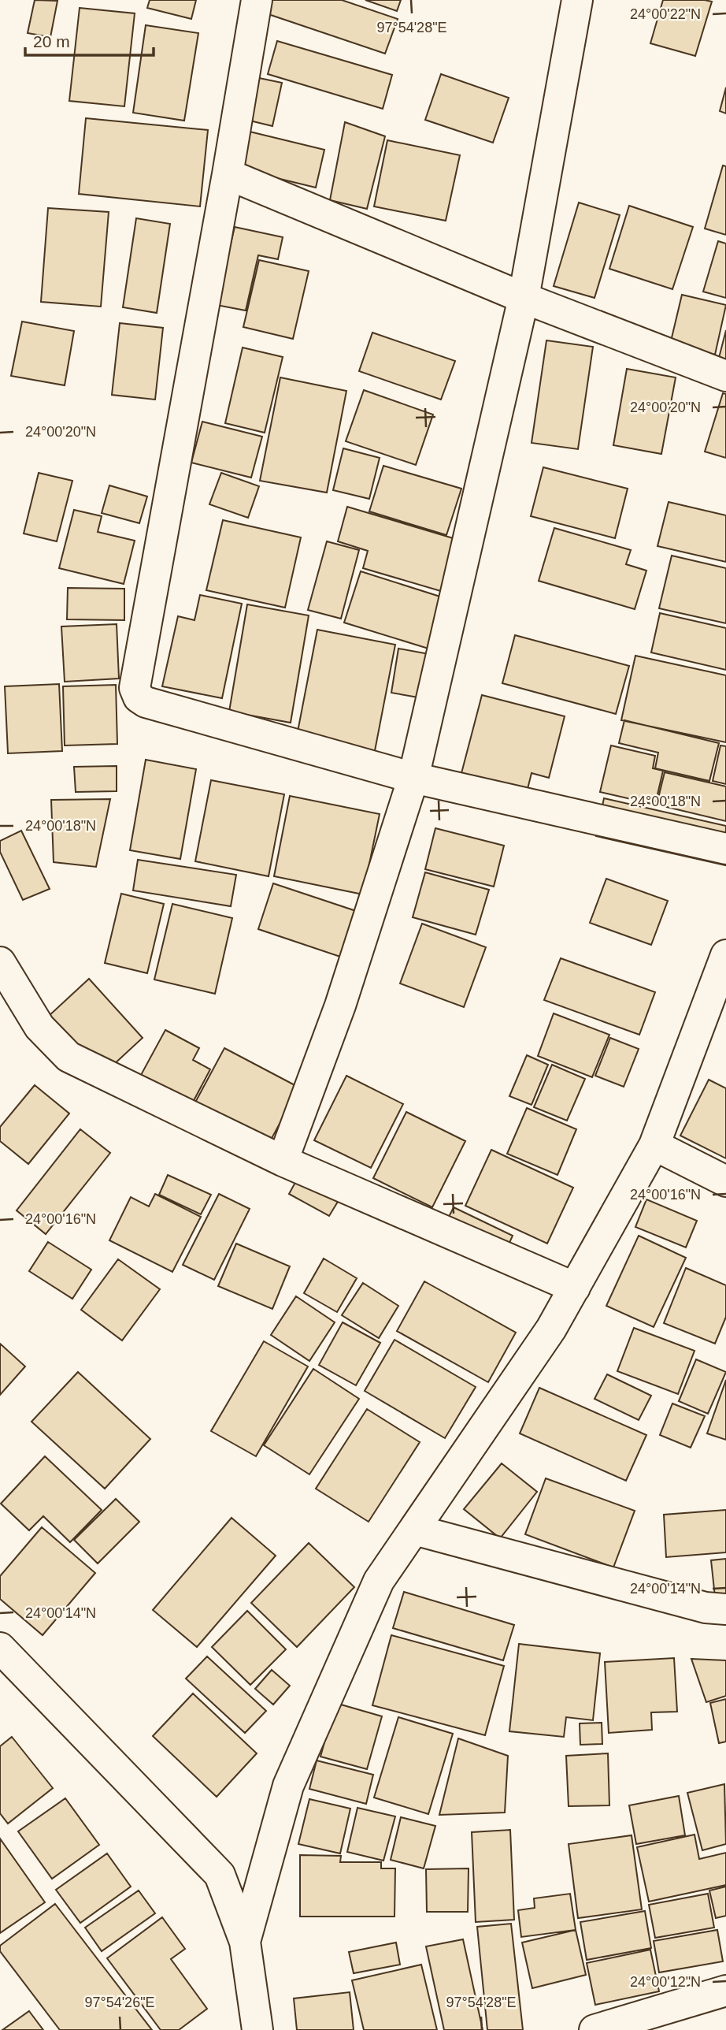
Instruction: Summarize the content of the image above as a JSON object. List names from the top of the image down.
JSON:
{
  "scale_bar": "20 m",
  "coordinates": [
    "24°00'22\"N",
    "97°54'28\"E",
    "24°00'20\"N",
    "24°00'18\"N",
    "24°00'16\"N",
    "24°00'14\"N",
    "24°00'12\"N",
    "97°54'26\"E"
  ]
}
